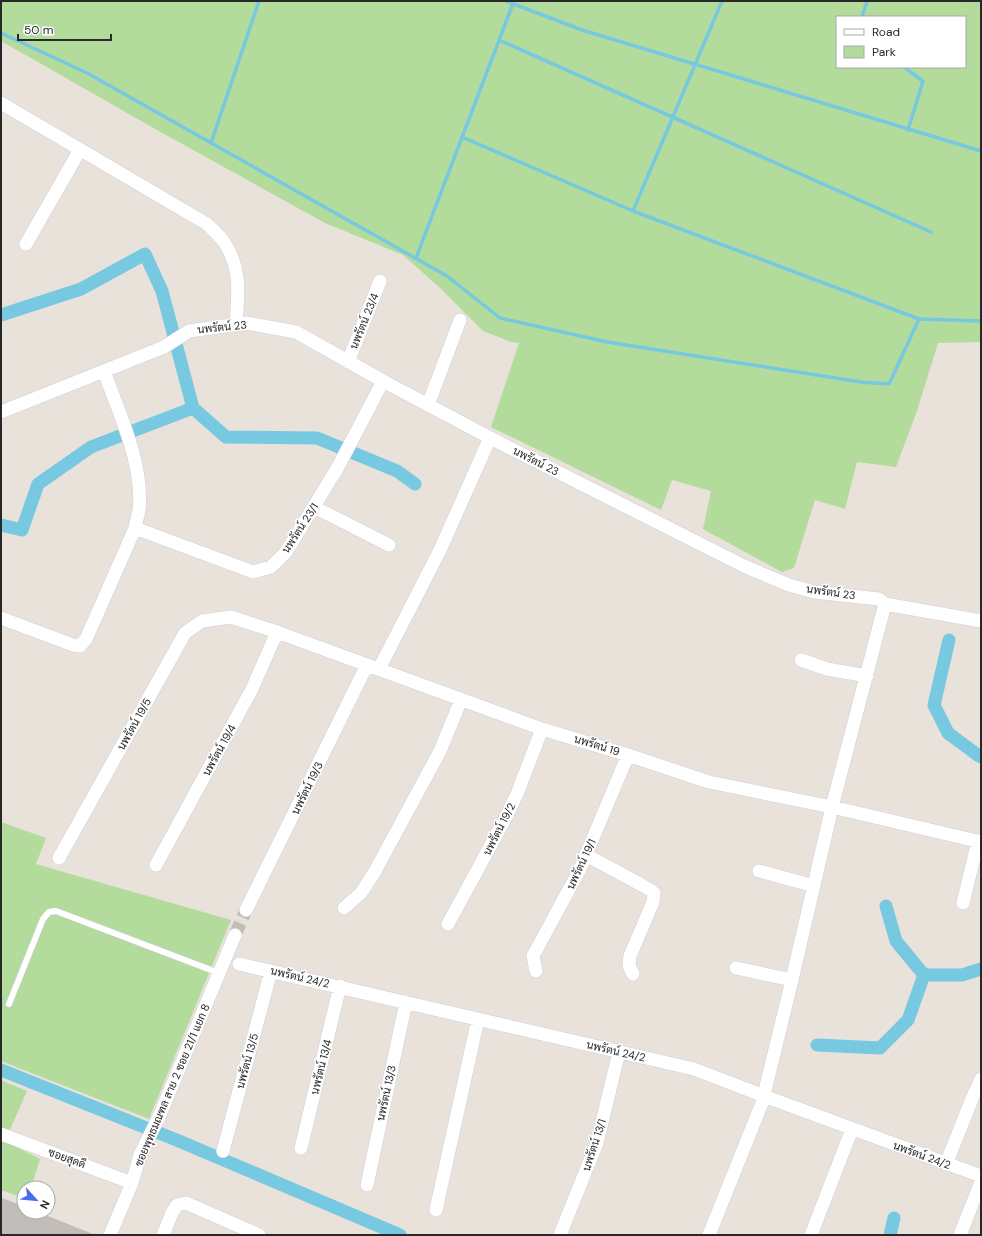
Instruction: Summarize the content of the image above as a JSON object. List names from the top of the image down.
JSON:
{
  "streets": {
    "street": [
      "นพรัตน์ 23/4",
      "นพรัตน์ 23",
      "นพรัตน์ 23/1",
      "นพรัตน์ 19/5",
      "นพรัตน์ 19",
      "นพรัตน์ 19/4",
      "นพรัตน์ 19/3",
      "นพรัตน์ 19/2",
      "นพรัตน์ 19/1",
      "นพรัตน์ 24/2",
      "นพรัตน์ 13/5",
      "นพรัตน์ 13/4",
      "ซอยพุทธมณฑล สาย 2 ซอย 21/1 แยก 8",
      "นพรัตน์ 13/3",
      "นพรัตน์ 13/1",
      "ซอยสุดดี"
    ]
  },
  "crossings": [
    ["นพรัตน์ 23/4", "นพรัตน์ 23"],
    ["นพรัตน์ 23", "นพรัตน์ 23/1"],
    ["นพรัตน์ 23", "นพรัตน์ 19/3"],
    ["นพรัตน์ 19/5", "นพรัตน์ 19"],
    ["นพรัตน์ 19", "นพรัตน์ 19/4"],
    ["นพรัตน์ 19", "นพรัตน์ 19/3"],
    ["นพรัตน์ 19", "นพรัตน์ 19/2"],
    ["นพรัตน์ 19", "นพรัตน์ 19/1"],
    ["นพรัตน์ 24/2", "นพรัตน์ 13/5"],
    ["นพรัตน์ 24/2", "นพรัตน์ 13/4"],
    ["นพรัตน์ 24/2", "นพรัตน์ 13/3"],
    ["นพรัตน์ 24/2", "นพรัตน์ 13/1"],
    ["ซอยพุทธมณฑล สาย 2 ซอย 21/1 แยก 8", "ซอยสุดดี"]
  ],
  "legend": ["Road", "Park"],
  "scale_bar": "50 m",
  "north": "bottom right"
}
